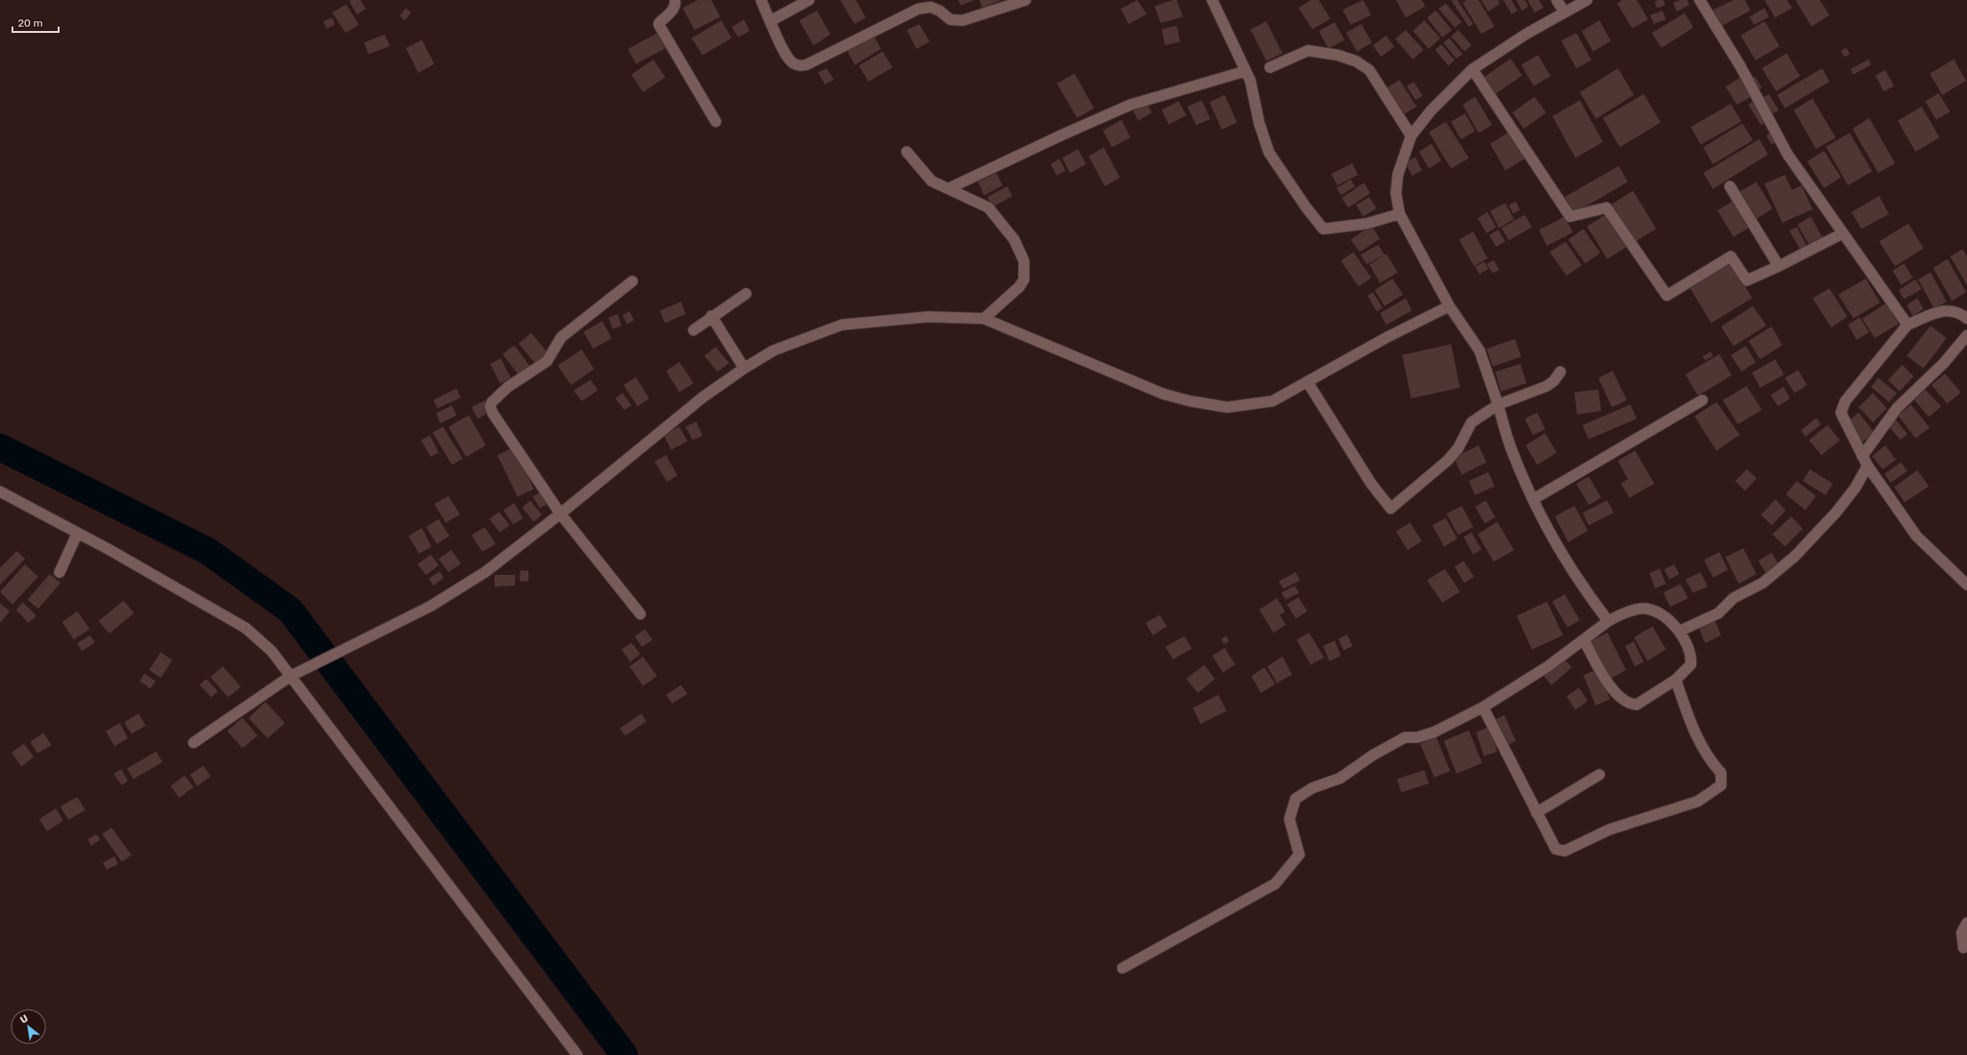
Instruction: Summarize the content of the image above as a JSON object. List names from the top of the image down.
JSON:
{
  "scale_bar": "20 m",
  "north": "top left"
}
